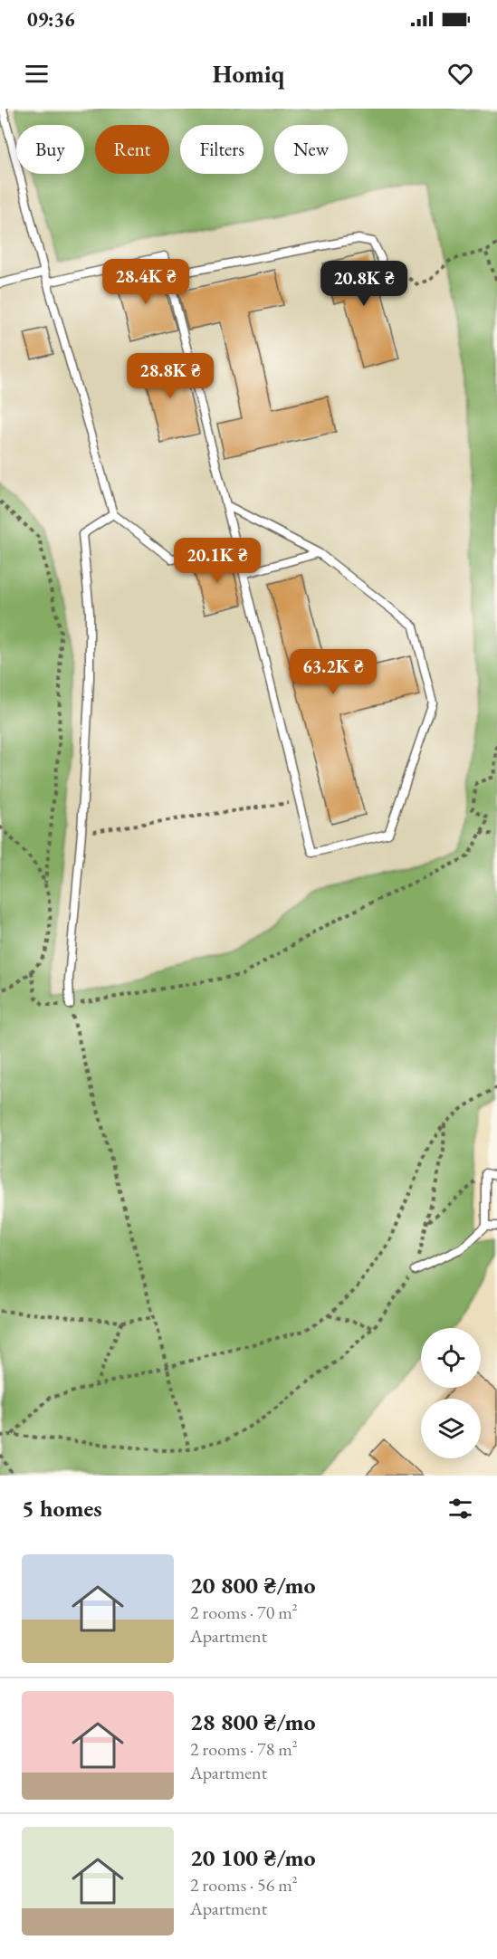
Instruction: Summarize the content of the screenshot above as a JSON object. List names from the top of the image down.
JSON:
{
  "page": {
    "status": "09:36",
    "header": "Homiq",
    "chip": [
      "Buy",
      "Rent",
      "Filters",
      "New"
    ],
    "price": [
      "28.4K ₴",
      "20.8K ₴",
      "28.8K ₴",
      "20.1K ₴",
      "63.2K ₴"
    ],
    "heading": "5 homes",
    "list": [
      {
        "name": "20 800 ₴/mo",
        "note": "2 rooms · 70 m² · Apartment"
      },
      {
        "name": "28 800 ₴/mo",
        "note": "2 rooms · 78 m² · Apartment"
      },
      {
        "name": "20 100 ₴/mo",
        "note": "2 rooms · 56 m² · Apartment"
      }
    ]
  }
}
